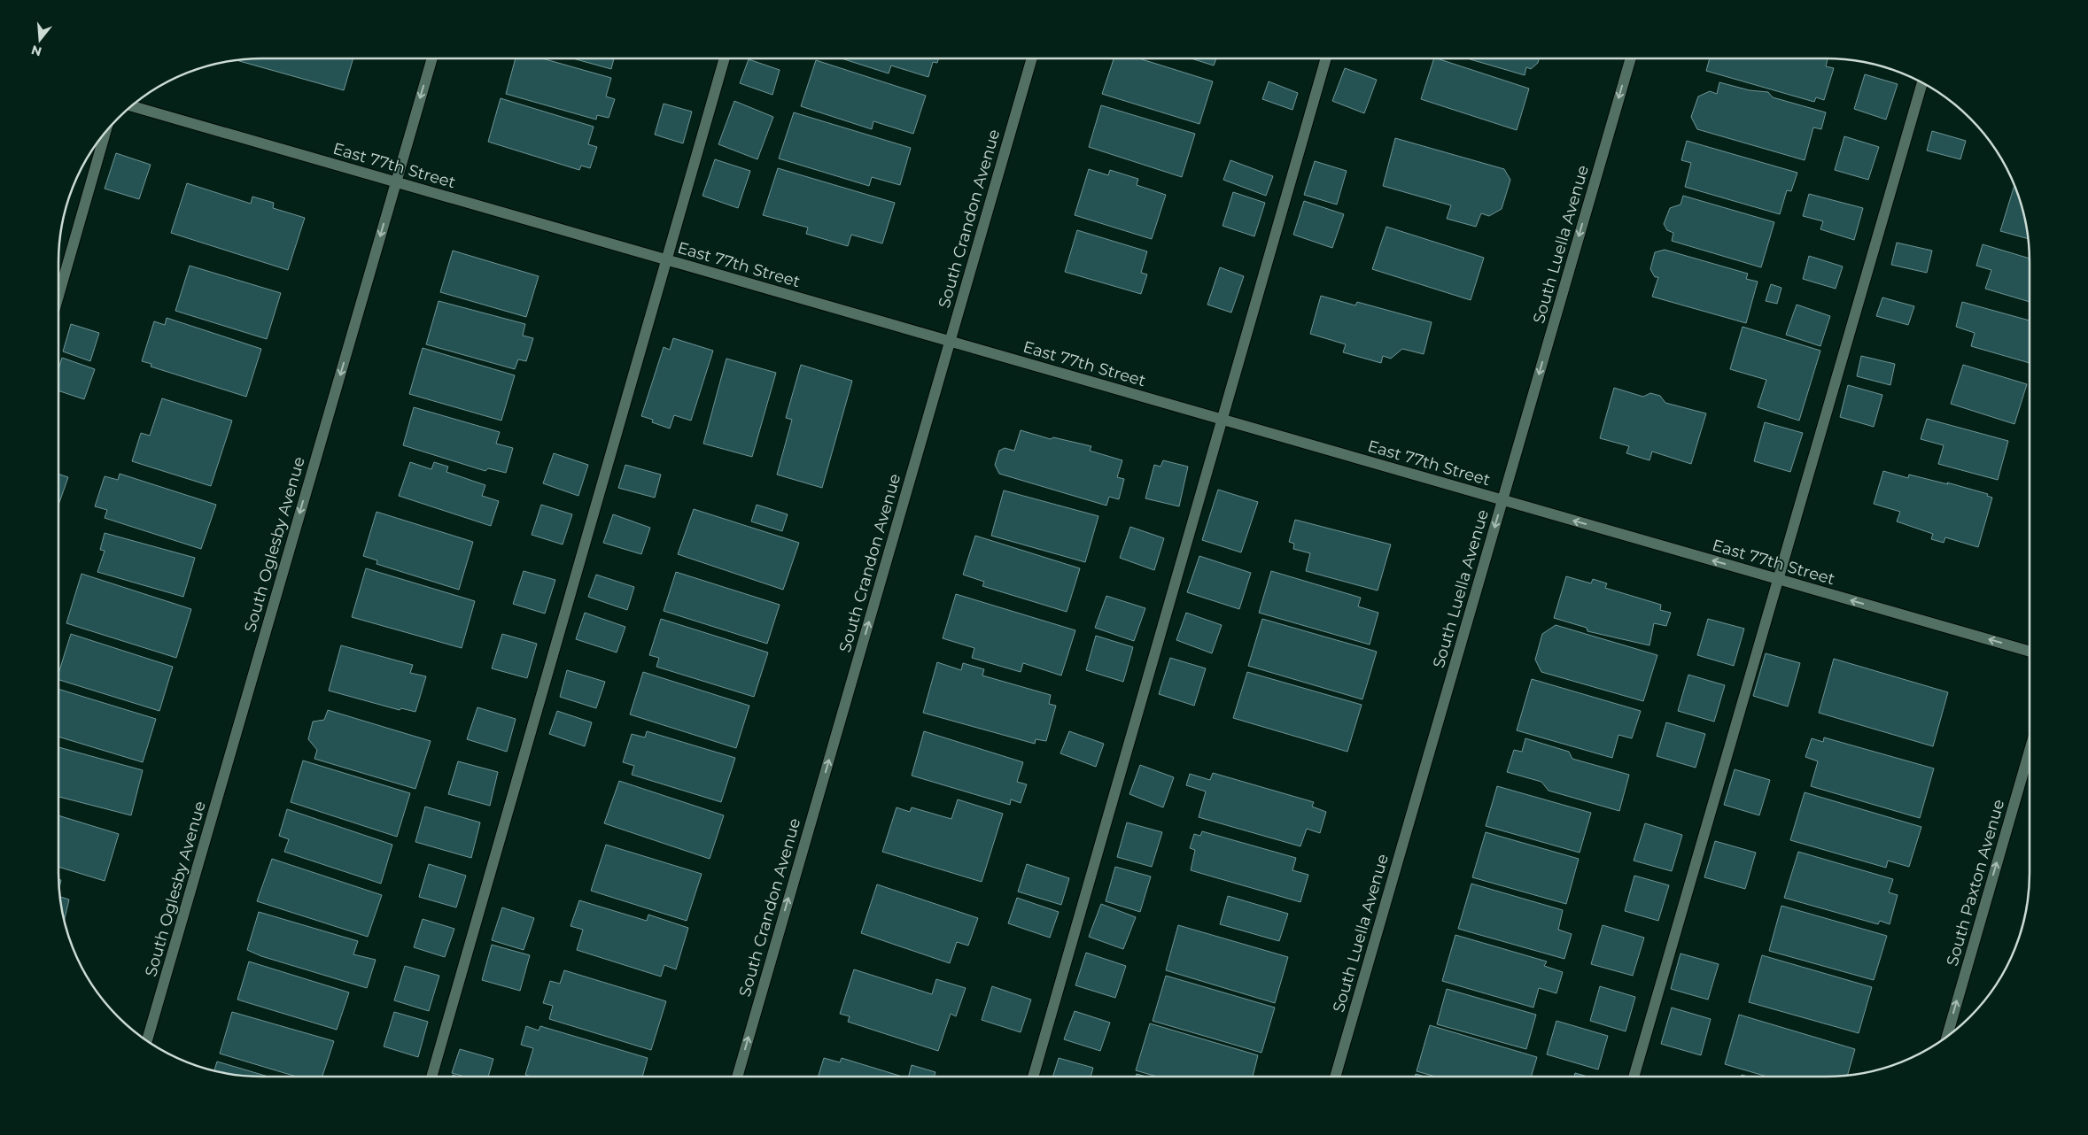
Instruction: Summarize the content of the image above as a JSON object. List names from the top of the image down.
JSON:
{
  "streets": {
    "street": [
      "East 77th Street",
      "South Crandon Avenue",
      "South Luella Avenue",
      "South Oglesby Avenue",
      "South Paxton Avenue"
    ]
  },
  "crossings": [
    ["East 77th Street", "South Crandon Avenue"],
    ["East 77th Street", "South Luella Avenue"],
    ["East 77th Street", "South Oglesby Avenue"]
  ],
  "one_way": [
    "South Crandon Avenue",
    "South Luella Avenue",
    "South Oglesby Avenue",
    "South Paxton Avenue"
  ],
  "north": "bottom"
}
